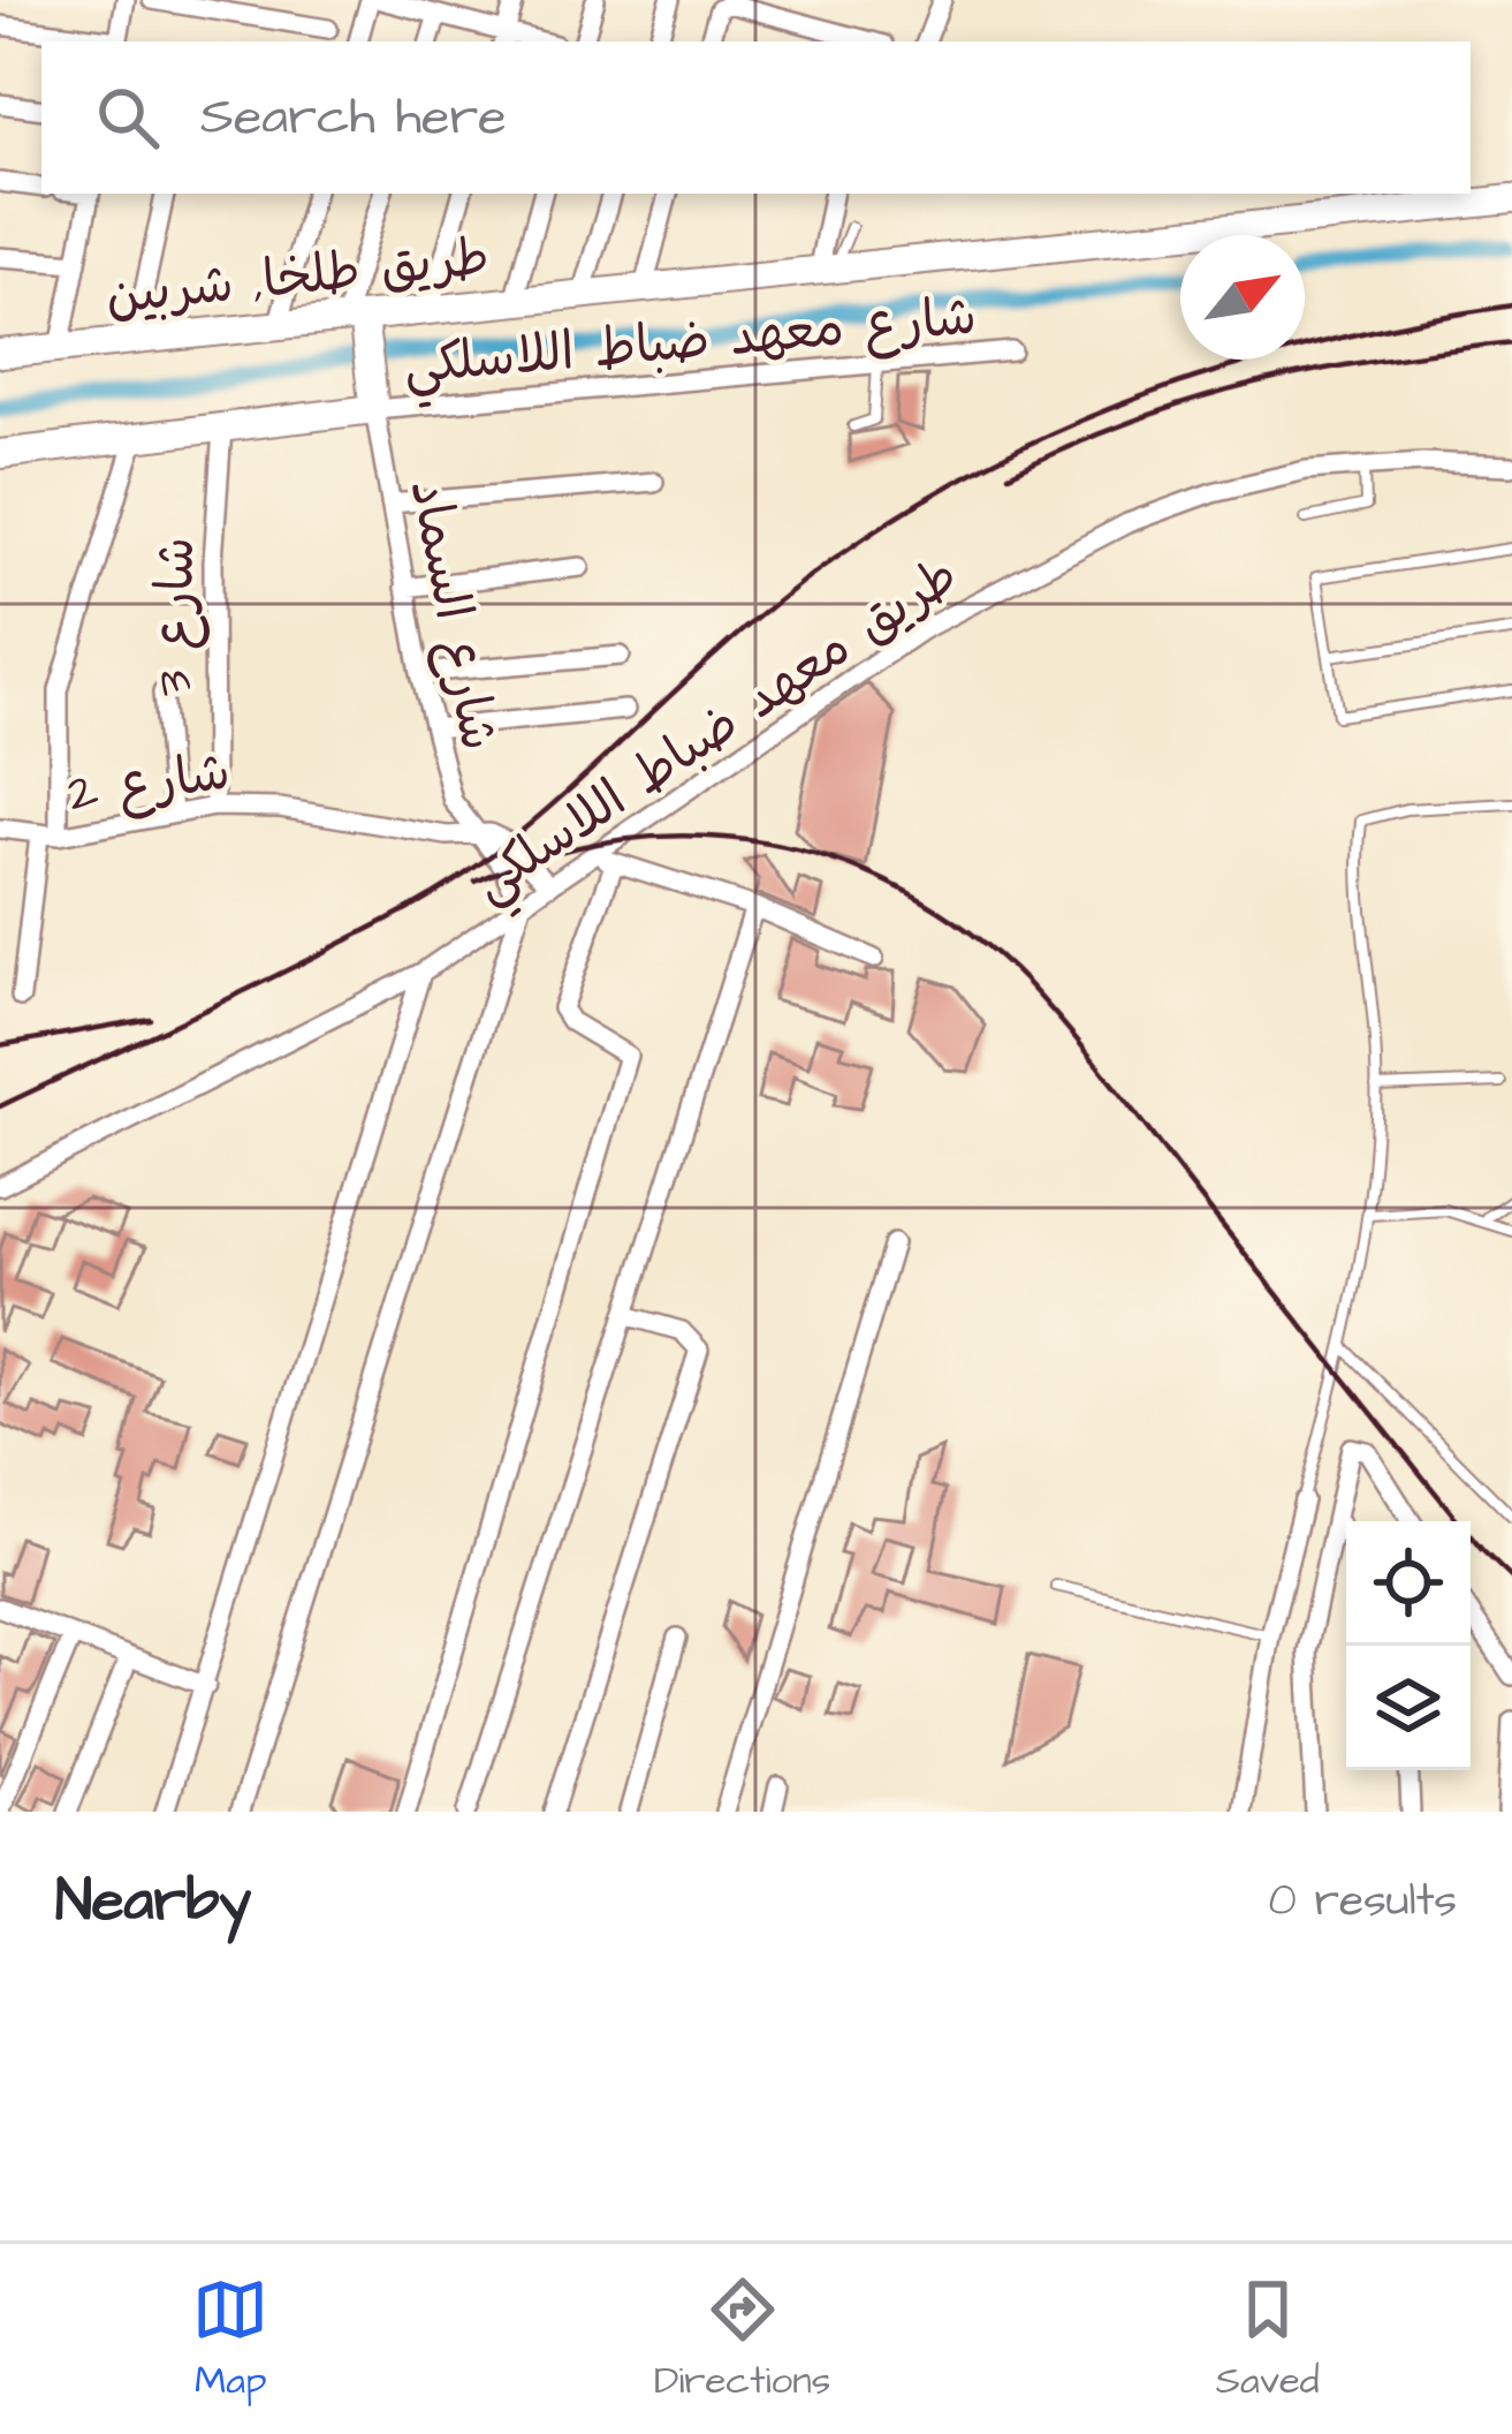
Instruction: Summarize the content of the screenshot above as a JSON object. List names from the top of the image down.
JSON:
{
  "streets": {
    "main road": ["طريق طلخا, شربين"],
    "street": [
      "شارع معهد ضباط اللاسلكي",
      "شارع السماد",
      "شارع 3",
      "طريق معهد ضباط اللاسلكي",
      "شارع 2"
    ]
  },
  "crossings": [
    ["شارع معهد ضباط اللاسلكي", "شارع السماد"],
    ["شارع السماد", "طريق معهد ضباط اللاسلكي"],
    ["شارع السماد", "شارع 2"],
    ["شارع 3", "شارع 2"]
  ],
  "north": "top right",
  "page": {
    "search": "Search here",
    "heading": ["Nearby", "0 results"],
    "nav": ["Map", "Directions", "Saved"]
  }
}
